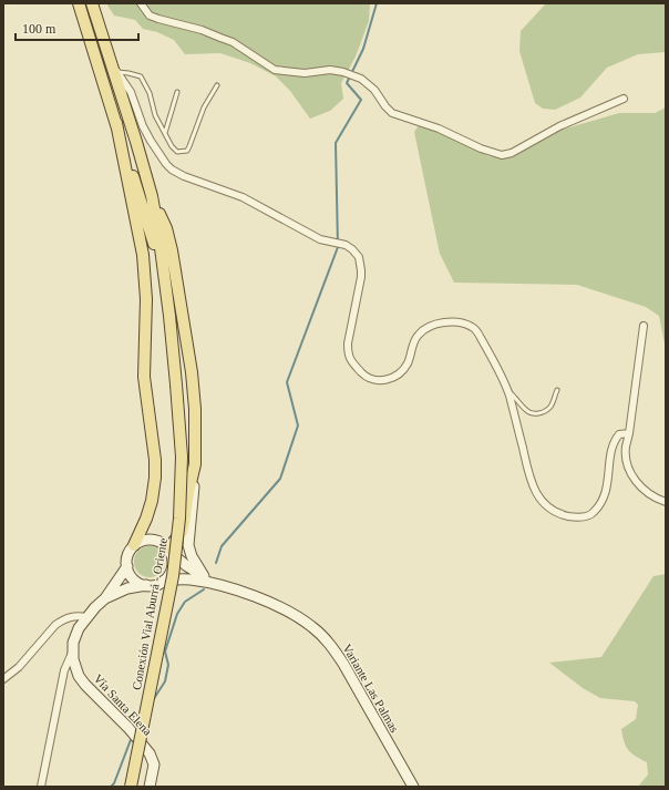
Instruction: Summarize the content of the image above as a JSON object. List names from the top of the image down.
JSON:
{
  "streets": {
    "main road": ["Conexión Vial Aburrá - Oriente", "Variante Las Palmas", "Vía Santa Elena"]
  },
  "crossings": [
    ["Variante Las Palmas", "Vía Santa Elena"]
  ],
  "scale_bar": "100 m"
}
